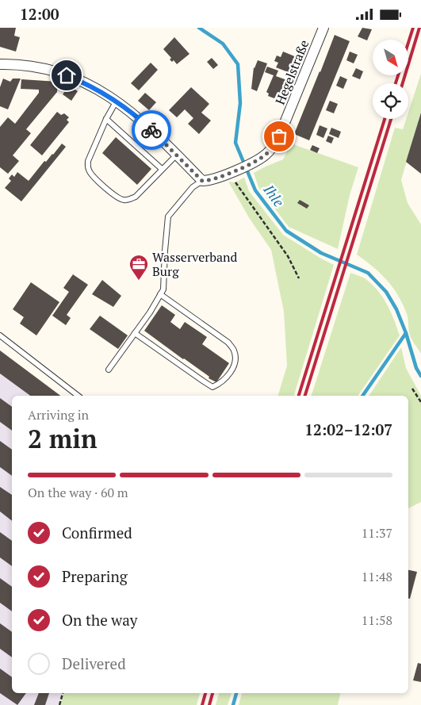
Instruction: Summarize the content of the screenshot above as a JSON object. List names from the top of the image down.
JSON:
{
  "streets": {
    "street": ["Hegelstraße"]
  },
  "water": ["Ihle"],
  "places": {
    "office": ["Wasserverband Burg"]
  },
  "north": "bottom right",
  "page": {
    "status": "12:00",
    "heading": ["2 min", "Arriving in", "12:02–12:07"],
    "bar": "On the way · 60 m",
    "list": [
      ["Confirmed", "11:37"],
      ["Preparing", "11:48"],
      ["On the way", "11:58"],
      "Delivered"
    ]
  }
}
